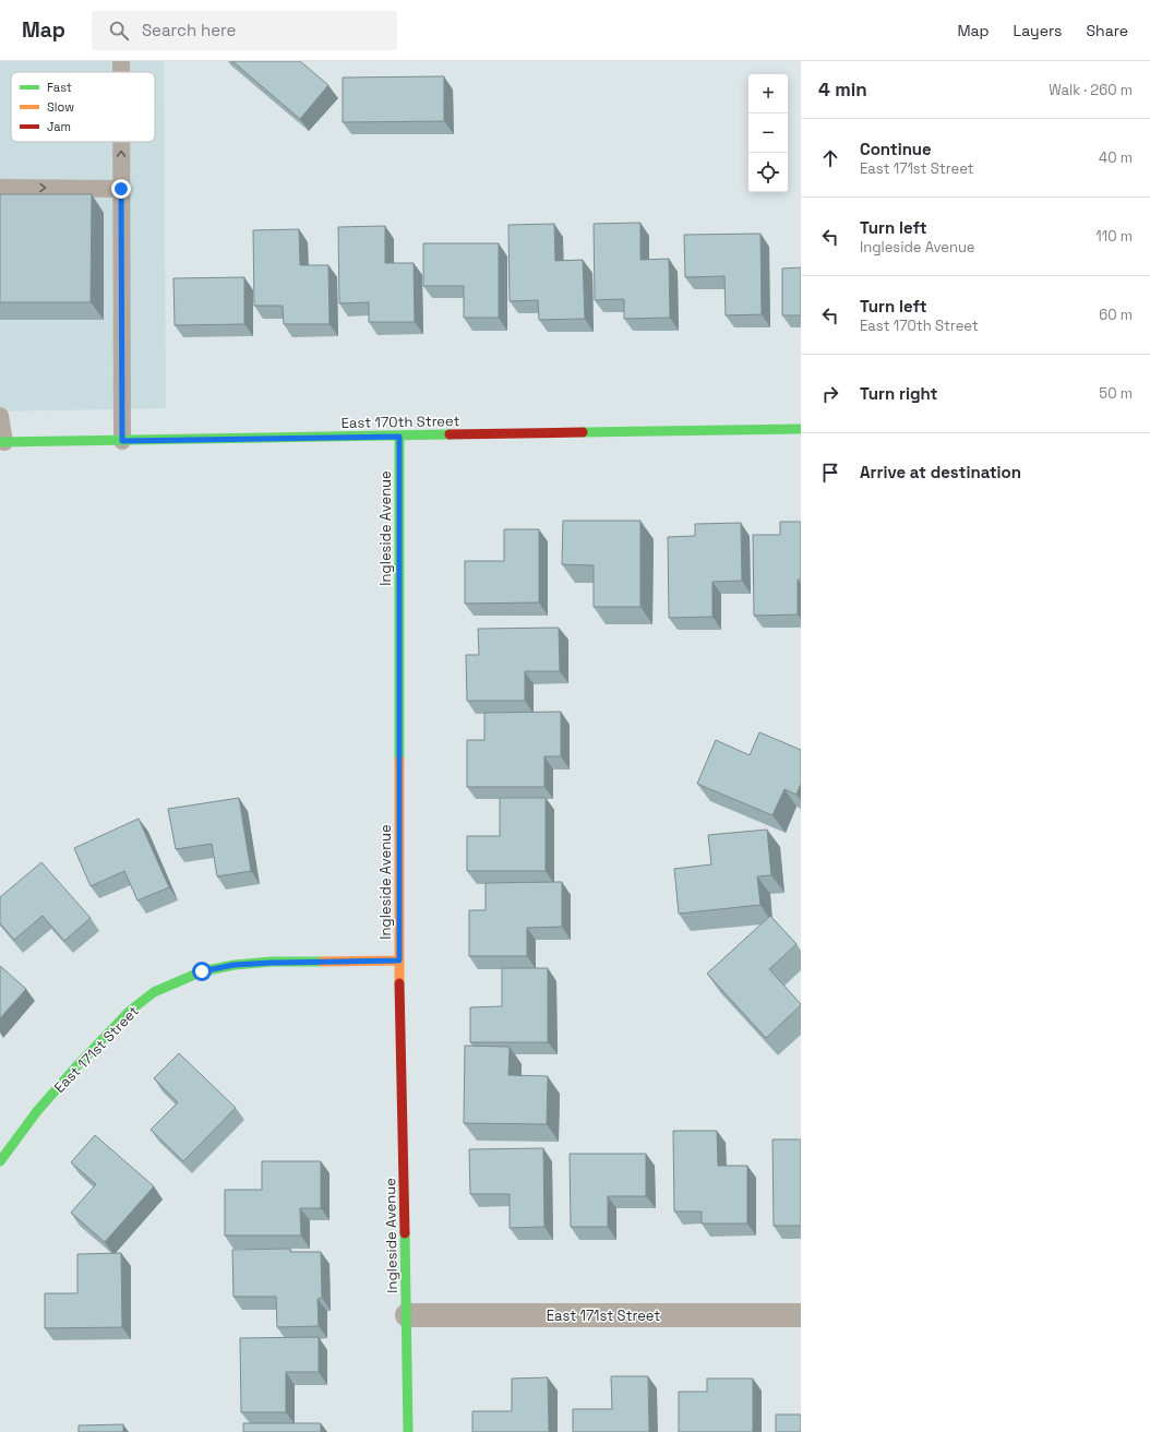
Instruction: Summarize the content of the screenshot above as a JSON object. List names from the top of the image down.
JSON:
{
  "streets": {
    "street": ["East 170th Street", "Ingleside Avenue", "East 171st Street"]
  },
  "crossings": [
    ["East 170th Street", "Ingleside Avenue"],
    ["Ingleside Avenue", "East 171st Street"]
  ],
  "legend": ["Fast", "Slow", "Jam"],
  "page": {
    "header": "Map",
    "search": "Search here",
    "nav": ["Map", "Layers", "Share"],
    "heading": ["4 min", "Walk · 260 m"],
    "map_buttons": ["+", "−"],
    "list": [
      ["Continue", "East 171st Street", "40 m"],
      ["Turn left", "Ingleside Avenue", "110 m"],
      ["Turn left", "East 170th Street", "60 m"],
      ["Turn right", "50 m"],
      "Arrive at destination"
    ]
  }
}
